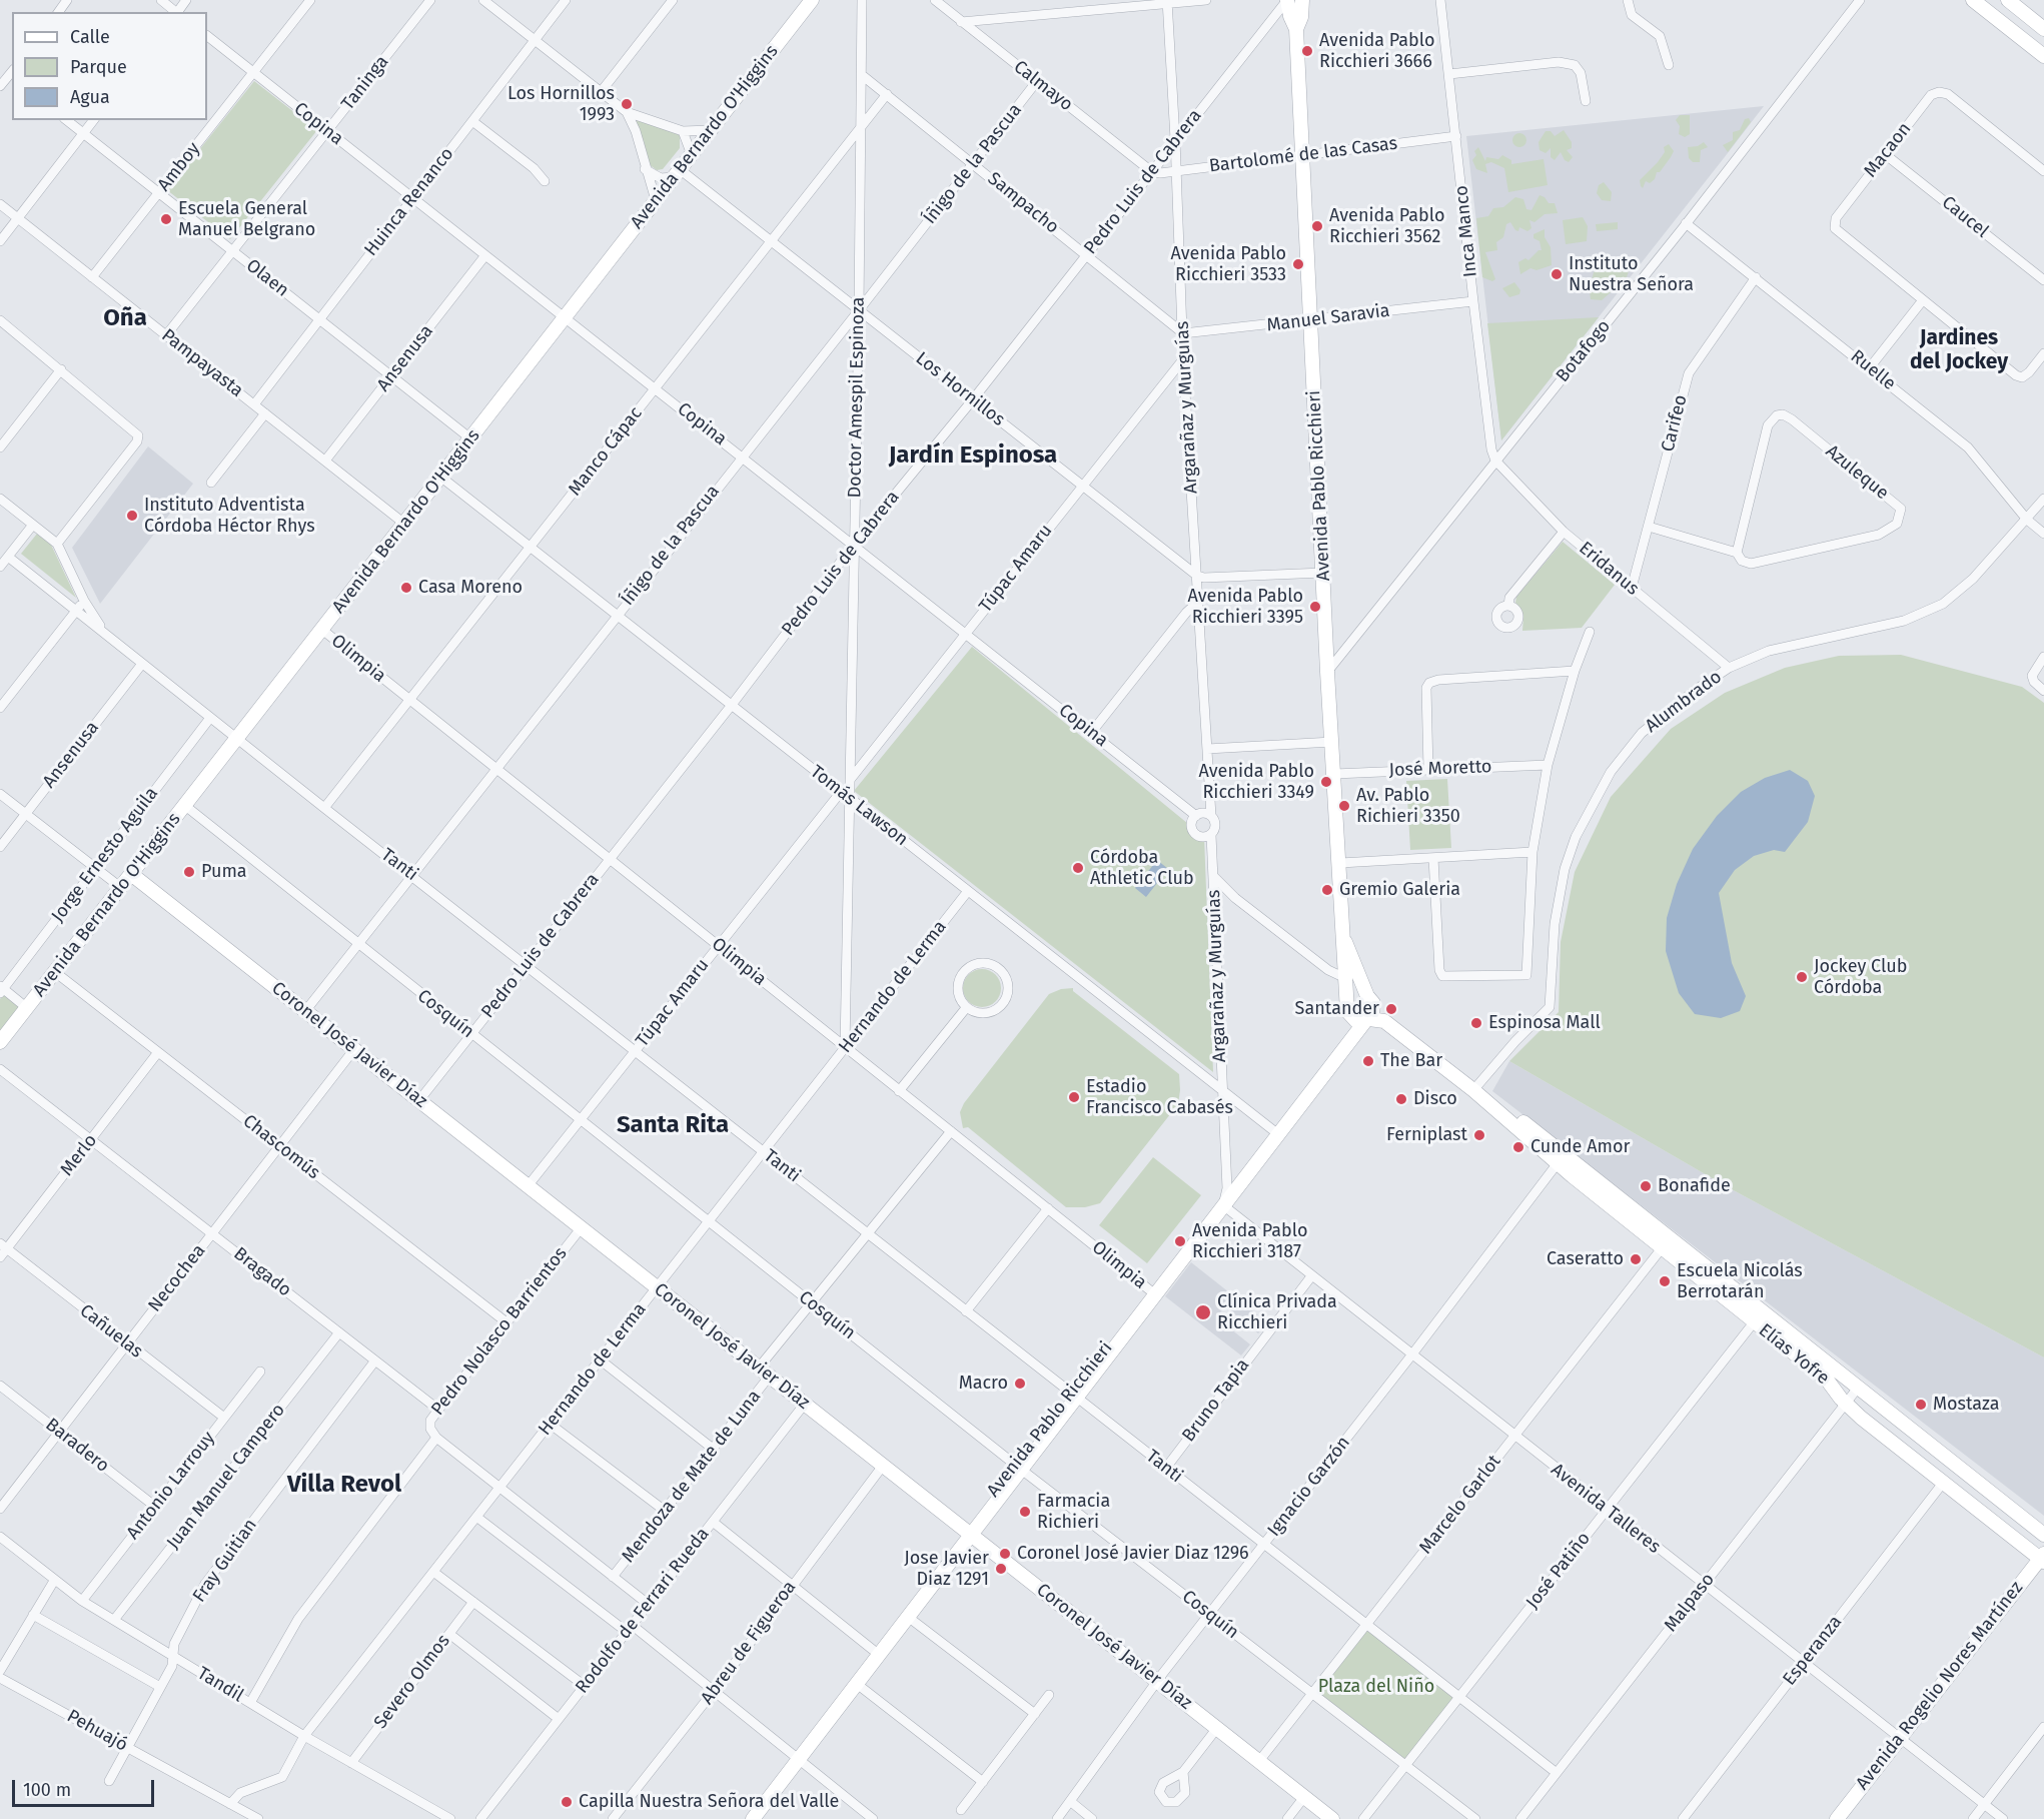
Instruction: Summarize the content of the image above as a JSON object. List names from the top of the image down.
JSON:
{
  "streets": {
    "main road": [
      "Avenida Bernardo O'Higgins",
      "Avenida Pablo Ricchieri",
      "Coronel José Javier Díaz",
      "Elías Yofre",
      "Avenida Rogelio Nores Martínez"
    ],
    "street": [
      "Taninga",
      "Calmayo",
      "Copina",
      "Macaon",
      "Bartolomé de las Casas",
      "Íñigo de la Pascua",
      "Amboy",
      "Pedro Luis de Cabrera",
      "Huinca Renanco",
      "Sampacho",
      "Caucel",
      "Inca Manco",
      "Olaen",
      "Manuel Saravia",
      "Botafogo",
      "Ansenusa",
      "Pampayasta",
      "Ruelle",
      "Los Hornillos",
      "Doctor Amespil Espinoza",
      "Argarañaz y Murguías",
      "Carifeo",
      "Manco Cápac",
      "Azuleque",
      "Túpac Amaru",
      "Eridanus",
      "Olimpia",
      "Alumbrado",
      "José Moretto",
      "Tomás Lawson",
      "Jorge Ernesto Aguila",
      "Tanti",
      "Hernando de Lerma",
      "Cosquín",
      "Chascomús",
      "Merlo",
      "Bragado",
      "Necochea",
      "Cañuelas",
      "Pedro Nolasco Barrientos",
      "Bruno Tapia",
      "Baradero",
      "Juan Manuel Campero",
      "Mendoza de Mate de Luna",
      "Antonio Larrouy",
      "Ignacio Garzón",
      "Marcelo Garlot",
      "Avenida Talleres",
      "Fray Guitian",
      "José Patiño",
      "Malpaso",
      "Rodolfo de Ferrari Rueda",
      "Abreu de Figueroa",
      "Esperanza",
      "Severo Olmos",
      "Tandil",
      "Pehuajó"
    ]
  },
  "crossings": [
    ["Taninga", "Copina"],
    ["Taninga", "Olaen"],
    ["Taninga", "Pampayasta"],
    ["Calmayo", "Bartolomé de las Casas"],
    ["Calmayo", "Íñigo de la Pascua"],
    ["Calmayo", "Pedro Luis de Cabrera"],
    ["Copina", "Avenida Bernardo O'Higgins"],
    ["Copina", "Íñigo de la Pascua"],
    ["Copina", "Amboy"],
    ["Copina", "Pedro Luis de Cabrera"],
    ["Copina", "Huinca Renanco"],
    ["Copina", "Ansenusa"],
    ["Copina", "Doctor Amespil Espinoza"],
    ["Copina", "Argarañaz y Murguías"],
    ["Copina", "Manco Cápac"],
    ["Copina", "Túpac Amaru"],
    ["Avenida Bernardo O'Higgins", "Olaen"],
    ["Avenida Bernardo O'Higgins", "Pampayasta"],
    ["Avenida Bernardo O'Higgins", "Los Hornillos"],
    ["Avenida Bernardo O'Higgins", "Olimpia"],
    ["Avenida Bernardo O'Higgins", "Tomás Lawson"],
    ["Avenida Bernardo O'Higgins", "Tanti"],
    ["Avenida Bernardo O'Higgins", "Cosquín"],
    ["Avenida Bernardo O'Higgins", "Coronel José Javier Díaz"],
    ["Avenida Bernardo O'Higgins", "Chascomús"],
    ["Macaon", "Caucel"],
    ["Bartolomé de las Casas", "Pedro Luis de Cabrera"],
    ["Bartolomé de las Casas", "Inca Manco"],
    ["Bartolomé de las Casas", "Argarañaz y Murguías"],
    ["Bartolomé de las Casas", "Avenida Pablo Ricchieri"],
    ["Íñigo de la Pascua", "Sampacho"],
    ["Íñigo de la Pascua", "Los Hornillos"],
    ["Íñigo de la Pascua", "Doctor Amespil Espinoza"],
    ["Íñigo de la Pascua", "Olimpia"],
    ["Íñigo de la Pascua", "Tomás Lawson"],
    ["Íñigo de la Pascua", "Tanti"],
    ["Íñigo de la Pascua", "Cosquín"],
    ["Íñigo de la Pascua", "Coronel José Javier Díaz"],
    ["Amboy", "Olaen"],
    ["Amboy", "Pampayasta"],
    ["Pedro Luis de Cabrera", "Sampacho"],
    ["Pedro Luis de Cabrera", "Los Hornillos"],
    ["Pedro Luis de Cabrera", "Doctor Amespil Espinoza"],
    ["Pedro Luis de Cabrera", "Argarañaz y Murguías"],
    ["Pedro Luis de Cabrera", "Avenida Pablo Ricchieri"],
    ["Pedro Luis de Cabrera", "Olimpia"],
    ["Pedro Luis de Cabrera", "Tomás Lawson"],
    ["Pedro Luis de Cabrera", "Tanti"],
    ["Pedro Luis de Cabrera", "Cosquín"],
    ["Pedro Luis de Cabrera", "Coronel José Javier Díaz"],
    ["Huinca Renanco", "Olaen"],
    ["Huinca Renanco", "Pampayasta"],
    ["Sampacho", "Manuel Saravia"],
    ["Sampacho", "Doctor Amespil Espinoza"],
    ["Sampacho", "Argarañaz y Murguías"],
    ["Sampacho", "Manco Cápac"],
    ["Inca Manco", "Manuel Saravia"],
    ["Inca Manco", "Botafogo"],
    ["Inca Manco", "Eridanus"],
    ["Olaen", "Ansenusa"],
    ["Manuel Saravia", "Argarañaz y Murguías"],
    ["Manuel Saravia", "Avenida Pablo Ricchieri"],
    ["Botafogo", "Ruelle"],
    ["Botafogo", "Avenida Pablo Ricchieri"],
    ["Botafogo", "Eridanus"],
    ["Ansenusa", "Pampayasta"],
    ["Ansenusa", "Tanti"],
    ["Ruelle", "Carifeo"],
    ["Ruelle", "Alumbrado"],
    ["Los Hornillos", "Doctor Amespil Espinoza"],
    ["Los Hornillos", "Argarañaz y Murguías"],
    ["Los Hornillos", "Manco Cápac"],
    ["Los Hornillos", "Túpac Amaru"],
    ["Doctor Amespil Espinoza", "Manco Cápac"],
    ["Doctor Amespil Espinoza", "Túpac Amaru"],
    ["Doctor Amespil Espinoza", "Olimpia"],
    ["Doctor Amespil Espinoza", "Tomás Lawson"],
    ["Doctor Amespil Espinoza", "Hernando de Lerma"],
    ["Argarañaz y Murguías", "Avenida Pablo Ricchieri"],
    ["Argarañaz y Murguías", "Túpac Amaru"],
    ["Argarañaz y Murguías", "Tomás Lawson"],
    ["Carifeo", "Azuleque"],
    ["Carifeo", "Eridanus"],
    ["Manco Cápac", "Olimpia"],
    ["Manco Cápac", "Tomás Lawson"],
    ["Manco Cápac", "Tanti"],
    ["Avenida Pablo Ricchieri", "Olimpia"],
    ["Avenida Pablo Ricchieri", "José Moretto"],
    ["Avenida Pablo Ricchieri", "Tomás Lawson"],
    ["Avenida Pablo Ricchieri", "Tanti"],
    ["Avenida Pablo Ricchieri", "Cosquín"],
    ["Avenida Pablo Ricchieri", "Coronel José Javier Díaz"],
    ["Avenida Pablo Ricchieri", "Elías Yofre"],
    ["Avenida Pablo Ricchieri", "Avenida Talleres"],
    ["Túpac Amaru", "Olimpia"],
    ["Túpac Amaru", "Tomás Lawson"],
    ["Túpac Amaru", "Tanti"],
    ["Túpac Amaru", "Cosquín"],
    ["Túpac Amaru", "Coronel José Javier Díaz"],
    ["Eridanus", "Alumbrado"],
    ["Olimpia", "Hernando de Lerma"],
    ["Olimpia", "Mendoza de Mate de Luna"],
    ["Alumbrado", "Elías Yofre"],
    ["Tomás Lawson", "Hernando de Lerma"],
    ["Jorge Ernesto Aguila", "Tanti"],
    ["Tanti", "Hernando de Lerma"],
    ["Tanti", "Bruno Tapia"],
    ["Tanti", "Mendoza de Mate de Luna"],
    ["Tanti", "Ignacio Garzón"],
    ["Tanti", "Marcelo Garlot"],
    ["Tanti", "José Patiño"],
    ["Tanti", "Malpaso"],
    ["Hernando de Lerma", "Cosquín"],
    ["Hernando de Lerma", "Coronel José Javier Díaz"],
    ["Hernando de Lerma", "Tandil"],
    ["Hernando de Lerma", "Pehuajó"],
    ["Cosquín", "Mendoza de Mate de Luna"],
    ["Cosquín", "Ignacio Garzón"],
    ["Cosquín", "Marcelo Garlot"],
    ["Cosquín", "José Patiño"],
    ["Coronel José Javier Díaz", "Necochea"],
    ["Coronel José Javier Díaz", "Pedro Nolasco Barrientos"],
    ["Coronel José Javier Díaz", "Mendoza de Mate de Luna"],
    ["Coronel José Javier Díaz", "Ignacio Garzón"],
    ["Coronel José Javier Díaz", "Marcelo Garlot"],
    ["Coronel José Javier Díaz", "Rodolfo de Ferrari Rueda"],
    ["Coronel José Javier Díaz", "Abreu de Figueroa"],
    ["Chascomús", "Merlo"],
    ["Chascomús", "Necochea"],
    ["Chascomús", "Pedro Nolasco Barrientos"],
    ["Merlo", "Bragado"],
    ["Merlo", "Cañuelas"],
    ["Bragado", "Necochea"],
    ["Bragado", "Pedro Nolasco Barrientos"],
    ["Bragado", "Juan Manuel Campero"],
    ["Bragado", "Fray Guitian"],
    ["Necochea", "Cañuelas"],
    ["Necochea", "Baradero"],
    ["Cañuelas", "Antonio Larrouy"],
    ["Pedro Nolasco Barrientos", "Tandil"],
    ["Elías Yofre", "Ignacio Garzón"],
    ["Elías Yofre", "Marcelo Garlot"],
    ["Elías Yofre", "José Patiño"],
    ["Elías Yofre", "Malpaso"],
    ["Elías Yofre", "Esperanza"],
    ["Elías Yofre", "Avenida Rogelio Nores Martínez"],
    ["Bruno Tapia", "Avenida Talleres"],
    ["Baradero", "Antonio Larrouy"],
    ["Juan Manuel Campero", "Tandil"],
    ["Antonio Larrouy", "Tandil"],
    ["Ignacio Garzón", "Avenida Talleres"],
    ["Marcelo Garlot", "Avenida Talleres"],
    ["Avenida Talleres", "José Patiño"],
    ["Avenida Talleres", "Malpaso"],
    ["Avenida Talleres", "Esperanza"],
    ["Avenida Talleres", "Avenida Rogelio Nores Martínez"],
    ["Fray Guitian", "Tandil"],
    ["Fray Guitian", "Pehuajó"],
    ["Severo Olmos", "Tandil"]
  ],
  "districts": [
    "Oña",
    "Jardines del Jockey",
    "Jardín Espinosa",
    "Santa Rita",
    "Villa Revol"
  ],
  "parks": ["Plaza del Niño"],
  "places": [
    "Avenida Pablo Ricchieri 3666",
    "Los Hornillos 1993",
    "Escuela General Manuel Belgrano",
    "Avenida Pablo Ricchieri 3562",
    "Avenida Pablo Ricchieri 3533",
    "Instituto Nuestra Señora",
    "Instituto Adventista Córdoba Héctor Rhys",
    "Casa Moreno",
    "Avenida Pablo Ricchieri 3395",
    "Avenida Pablo Ricchieri 3349",
    "Av. Pablo Richieri 3350",
    "Córdoba Athletic Club",
    "Puma",
    "Gremio Galeria",
    "Jockey Club Córdoba",
    "Santander",
    "Espinosa Mall",
    "The Bar",
    "Estadio Francisco Cabasés",
    "Disco",
    "Ferniplast",
    "Cunde Amor",
    "Bonafide",
    "Avenida Pablo Ricchieri 3187",
    "Caseratto",
    "Escuela Nicolás Berrotarán",
    "Clínica Privada Ricchieri",
    "Macro",
    "Mostaza",
    "Farmacia Richieri",
    "Coronel José Javier Diaz 1296",
    "Jose Javier Diaz 1291",
    "Capilla Nuestra Señora del Valle"
  ],
  "legend": ["Calle", "Parque", "Agua"],
  "scale_bar": "100 m"
}
